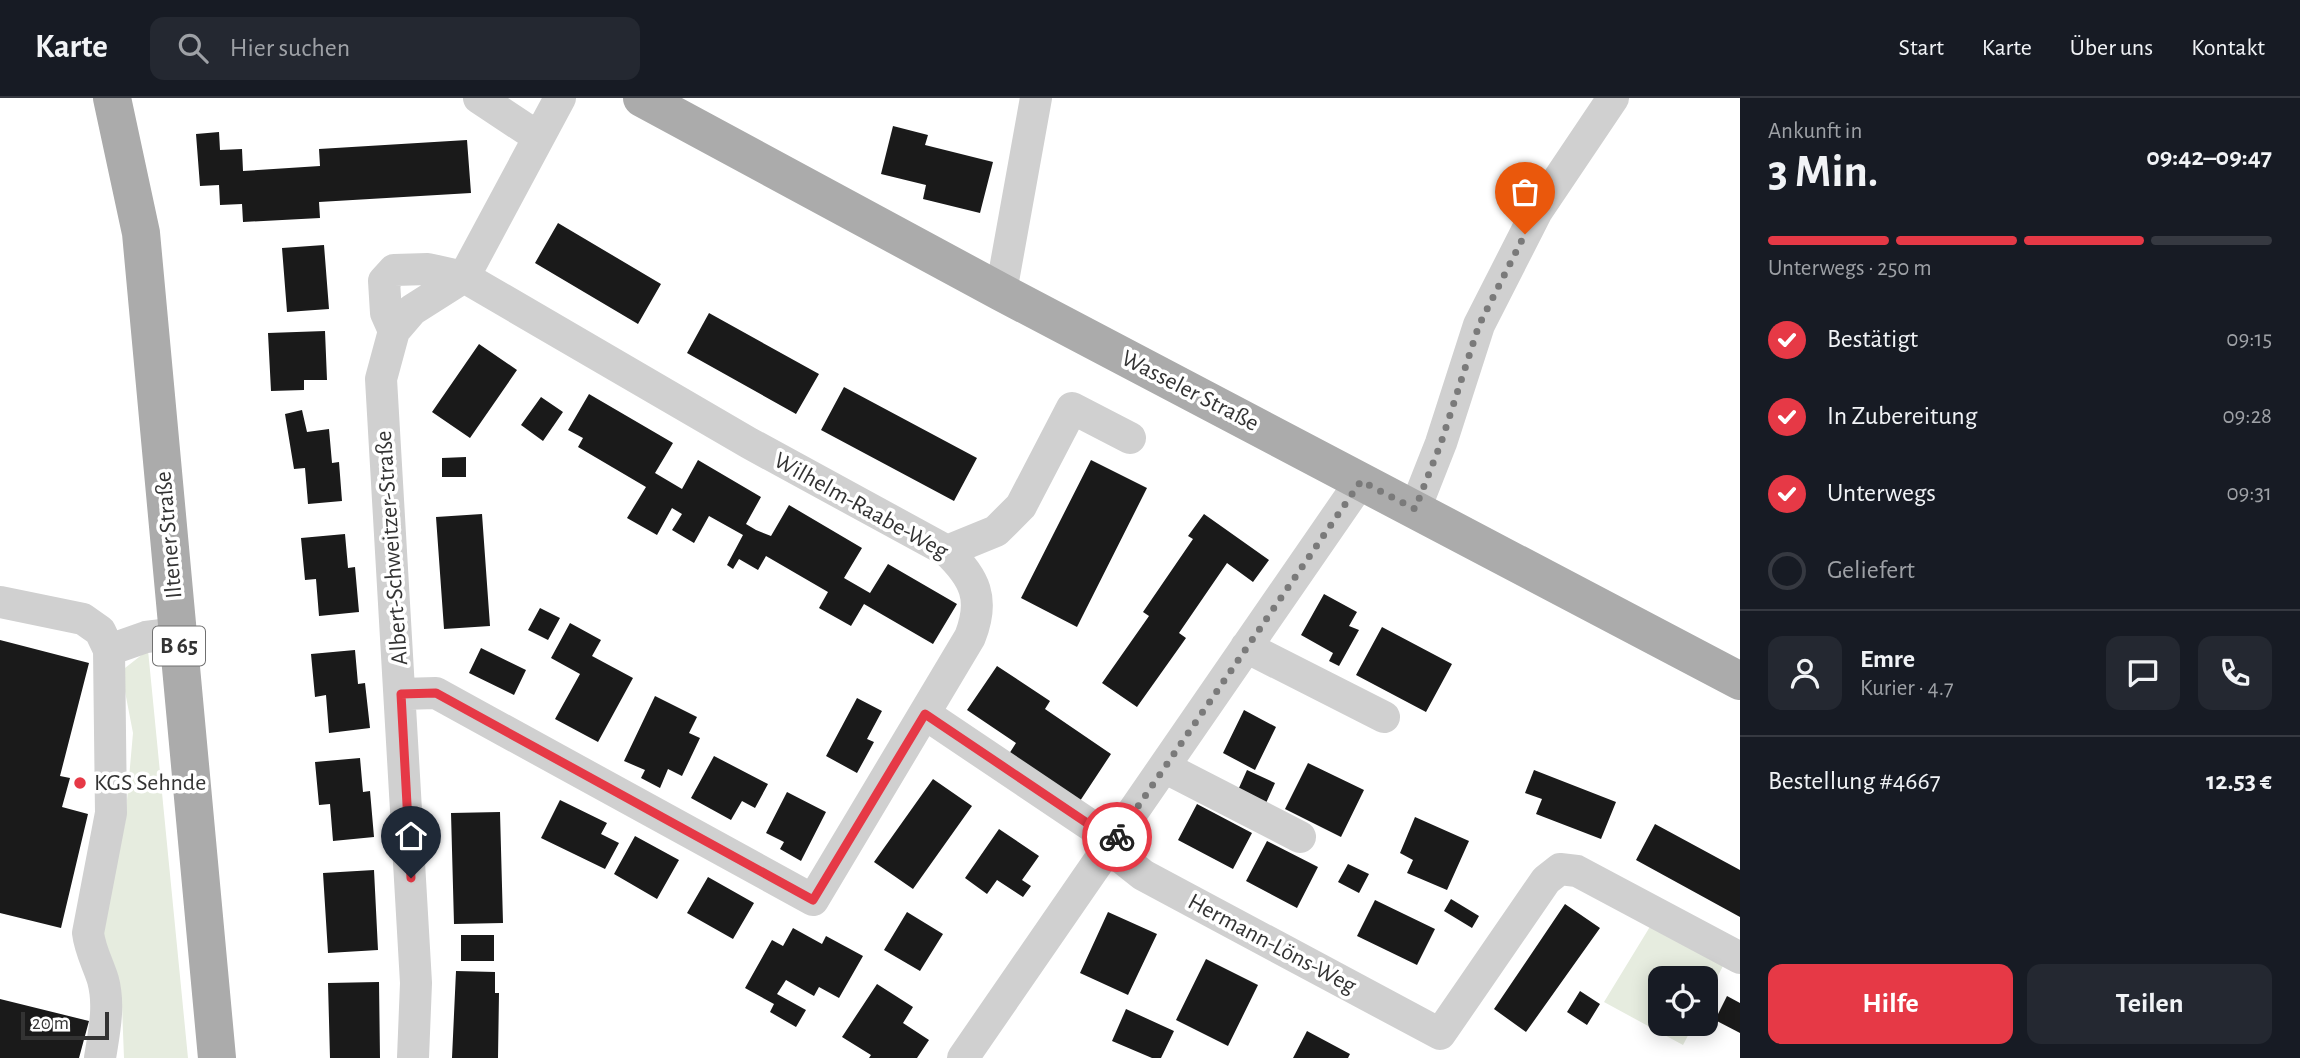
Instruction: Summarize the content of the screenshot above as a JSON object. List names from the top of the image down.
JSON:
{
  "streets": {
    "main road": ["Wasseler Straße", "Iltener Straße", "B 65"],
    "street": ["Wilhelm-Raabe-Weg", "Albert-Schweitzer-Straße", "Hermann-Löns-Weg"]
  },
  "crossings": [
    ["Wilhelm-Raabe-Weg", "Albert-Schweitzer-Straße"],
    ["Wilhelm-Raabe-Weg", "Hermann-Löns-Weg"]
  ],
  "places": ["KGS Sehnde"],
  "scale_bar": "20 m",
  "page": {
    "header": "Karte",
    "search": "Hier suchen",
    "nav": [
      "Start",
      "Karte",
      "Über uns",
      "Kontakt"
    ],
    "heading": ["3 Min.", "Ankunft in", "09:42–09:47"],
    "panel": [
      "Emre",
      "Kurier · 4.7",
      "Bestellung #4667",
      "12.53 €"
    ],
    "bar": "Unterwegs · 250 m",
    "list": [
      ["Bestätigt", "09:15"],
      ["In Zubereitung", "09:28"],
      ["Unterwegs", "09:31"],
      "Geliefert"
    ],
    "buttons": ["Hilfe", "Teilen"],
    "scale": "20 m"
  }
}
